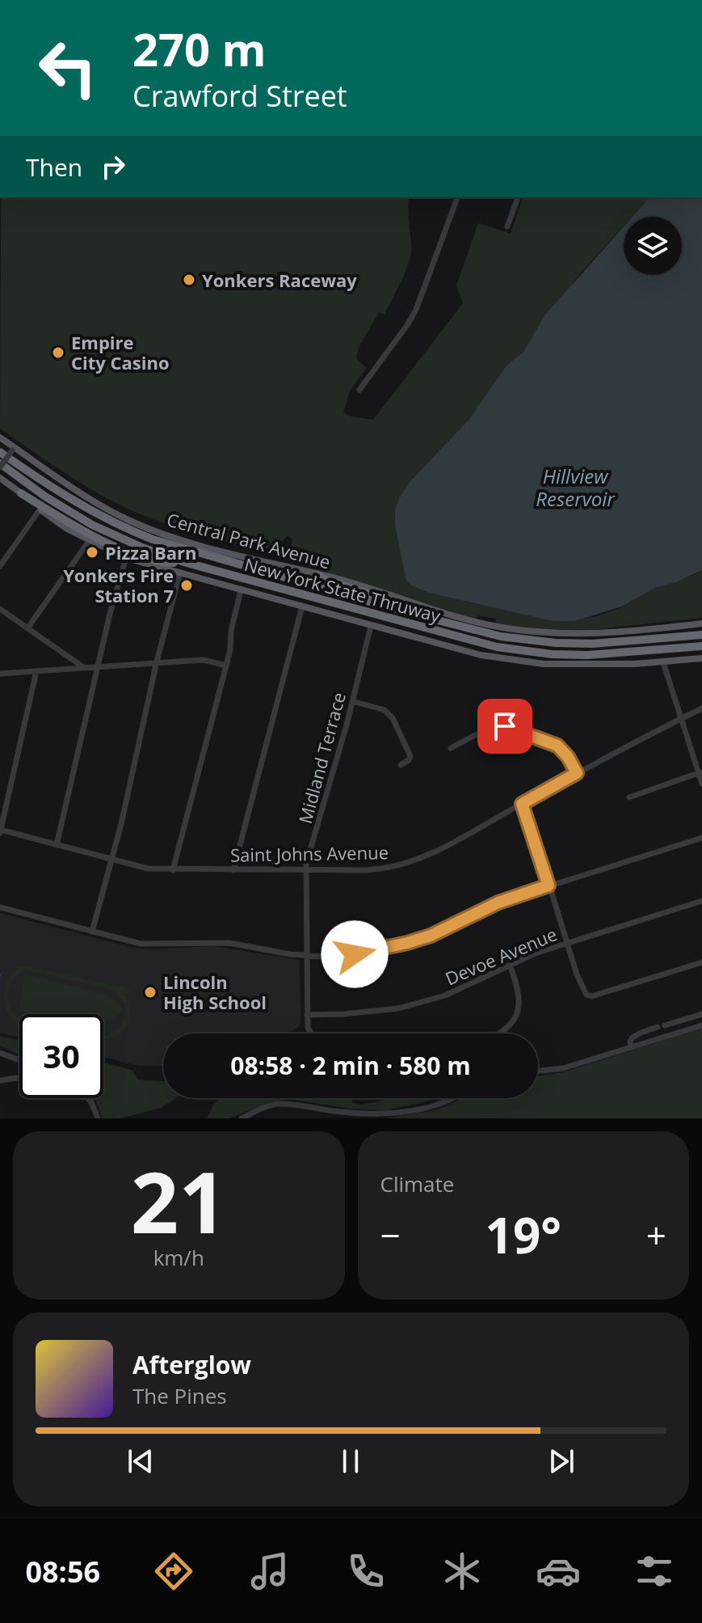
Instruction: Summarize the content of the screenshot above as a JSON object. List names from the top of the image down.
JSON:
{
  "streets": {
    "highway": ["New York State Thruway"],
    "main road": ["Central Park Avenue"],
    "street": ["Midland Terrace", "Saint Johns Avenue", "Devoe Avenue"]
  },
  "crossings": [
    ["Midland Terrace", "Saint Johns Avenue"],
    ["Midland Terrace", "Devoe Avenue"]
  ],
  "water": ["Hillview Reservoir"],
  "places": [
    "Yonkers Raceway",
    "Empire City Casino",
    "Pizza Barn",
    "Yonkers Fire Station 7",
    "Lincoln High School"
  ],
  "page": {
    "turn": ["270 m", "Crawford Street"],
    "then": "Then",
    "limit": "30",
    "trip": "08:58 · 2 min · 580 m",
    "tile": [
      ["21", "km/h"],
      "Climate"
    ],
    "heat": ["−", "19°", "+"],
    "song": ["Afterglow", "The Pines"],
    "tabs": "08:56"
  }
}
